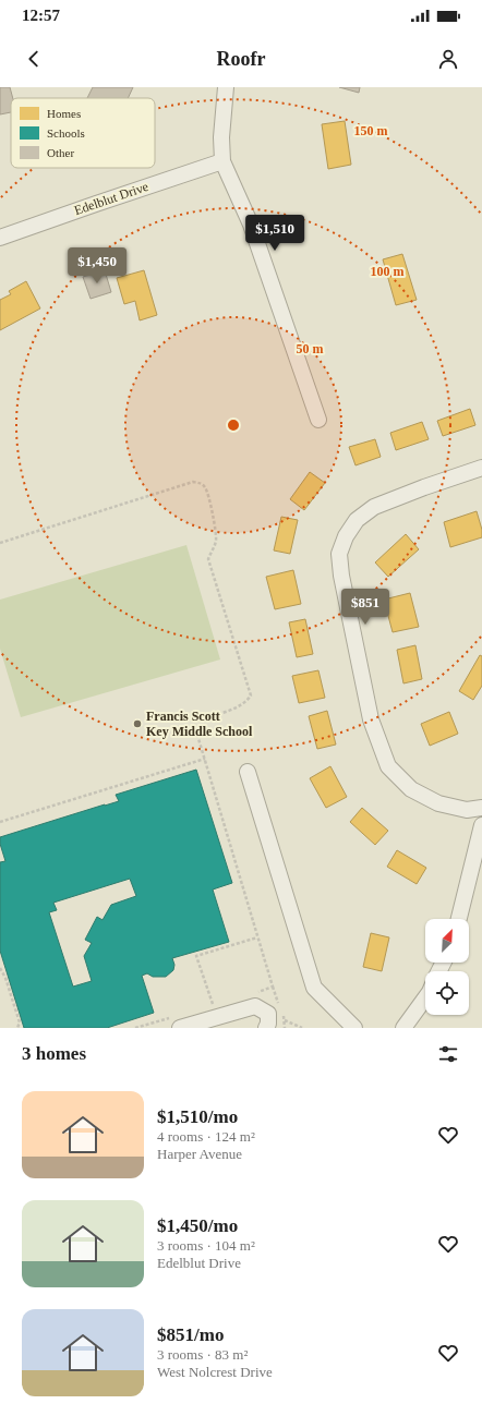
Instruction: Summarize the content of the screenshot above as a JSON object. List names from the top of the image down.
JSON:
{
  "streets": {
    "street": ["Edelblut Drive"]
  },
  "places": ["Francis Scott Key Middle School"],
  "legend": ["Homes", "Schools", "Other"],
  "north": "top right",
  "page": {
    "status": "12:57",
    "header": "Roofr",
    "price": ["$1,510", "$1,450", "$851"],
    "heading": "3 homes",
    "list": [
      {
        "name": "$1,510/mo",
        "note": "4 rooms · 124 m² · Harper Avenue"
      },
      {
        "name": "$1,450/mo",
        "note": "3 rooms · 104 m² · Edelblut Drive"
      },
      {
        "name": "$851/mo",
        "note": "3 rooms · 83 m² · West Nolcrest Drive"
      }
    ]
  },
  "rings": ["150 m", "100 m", "50 m"]
}
